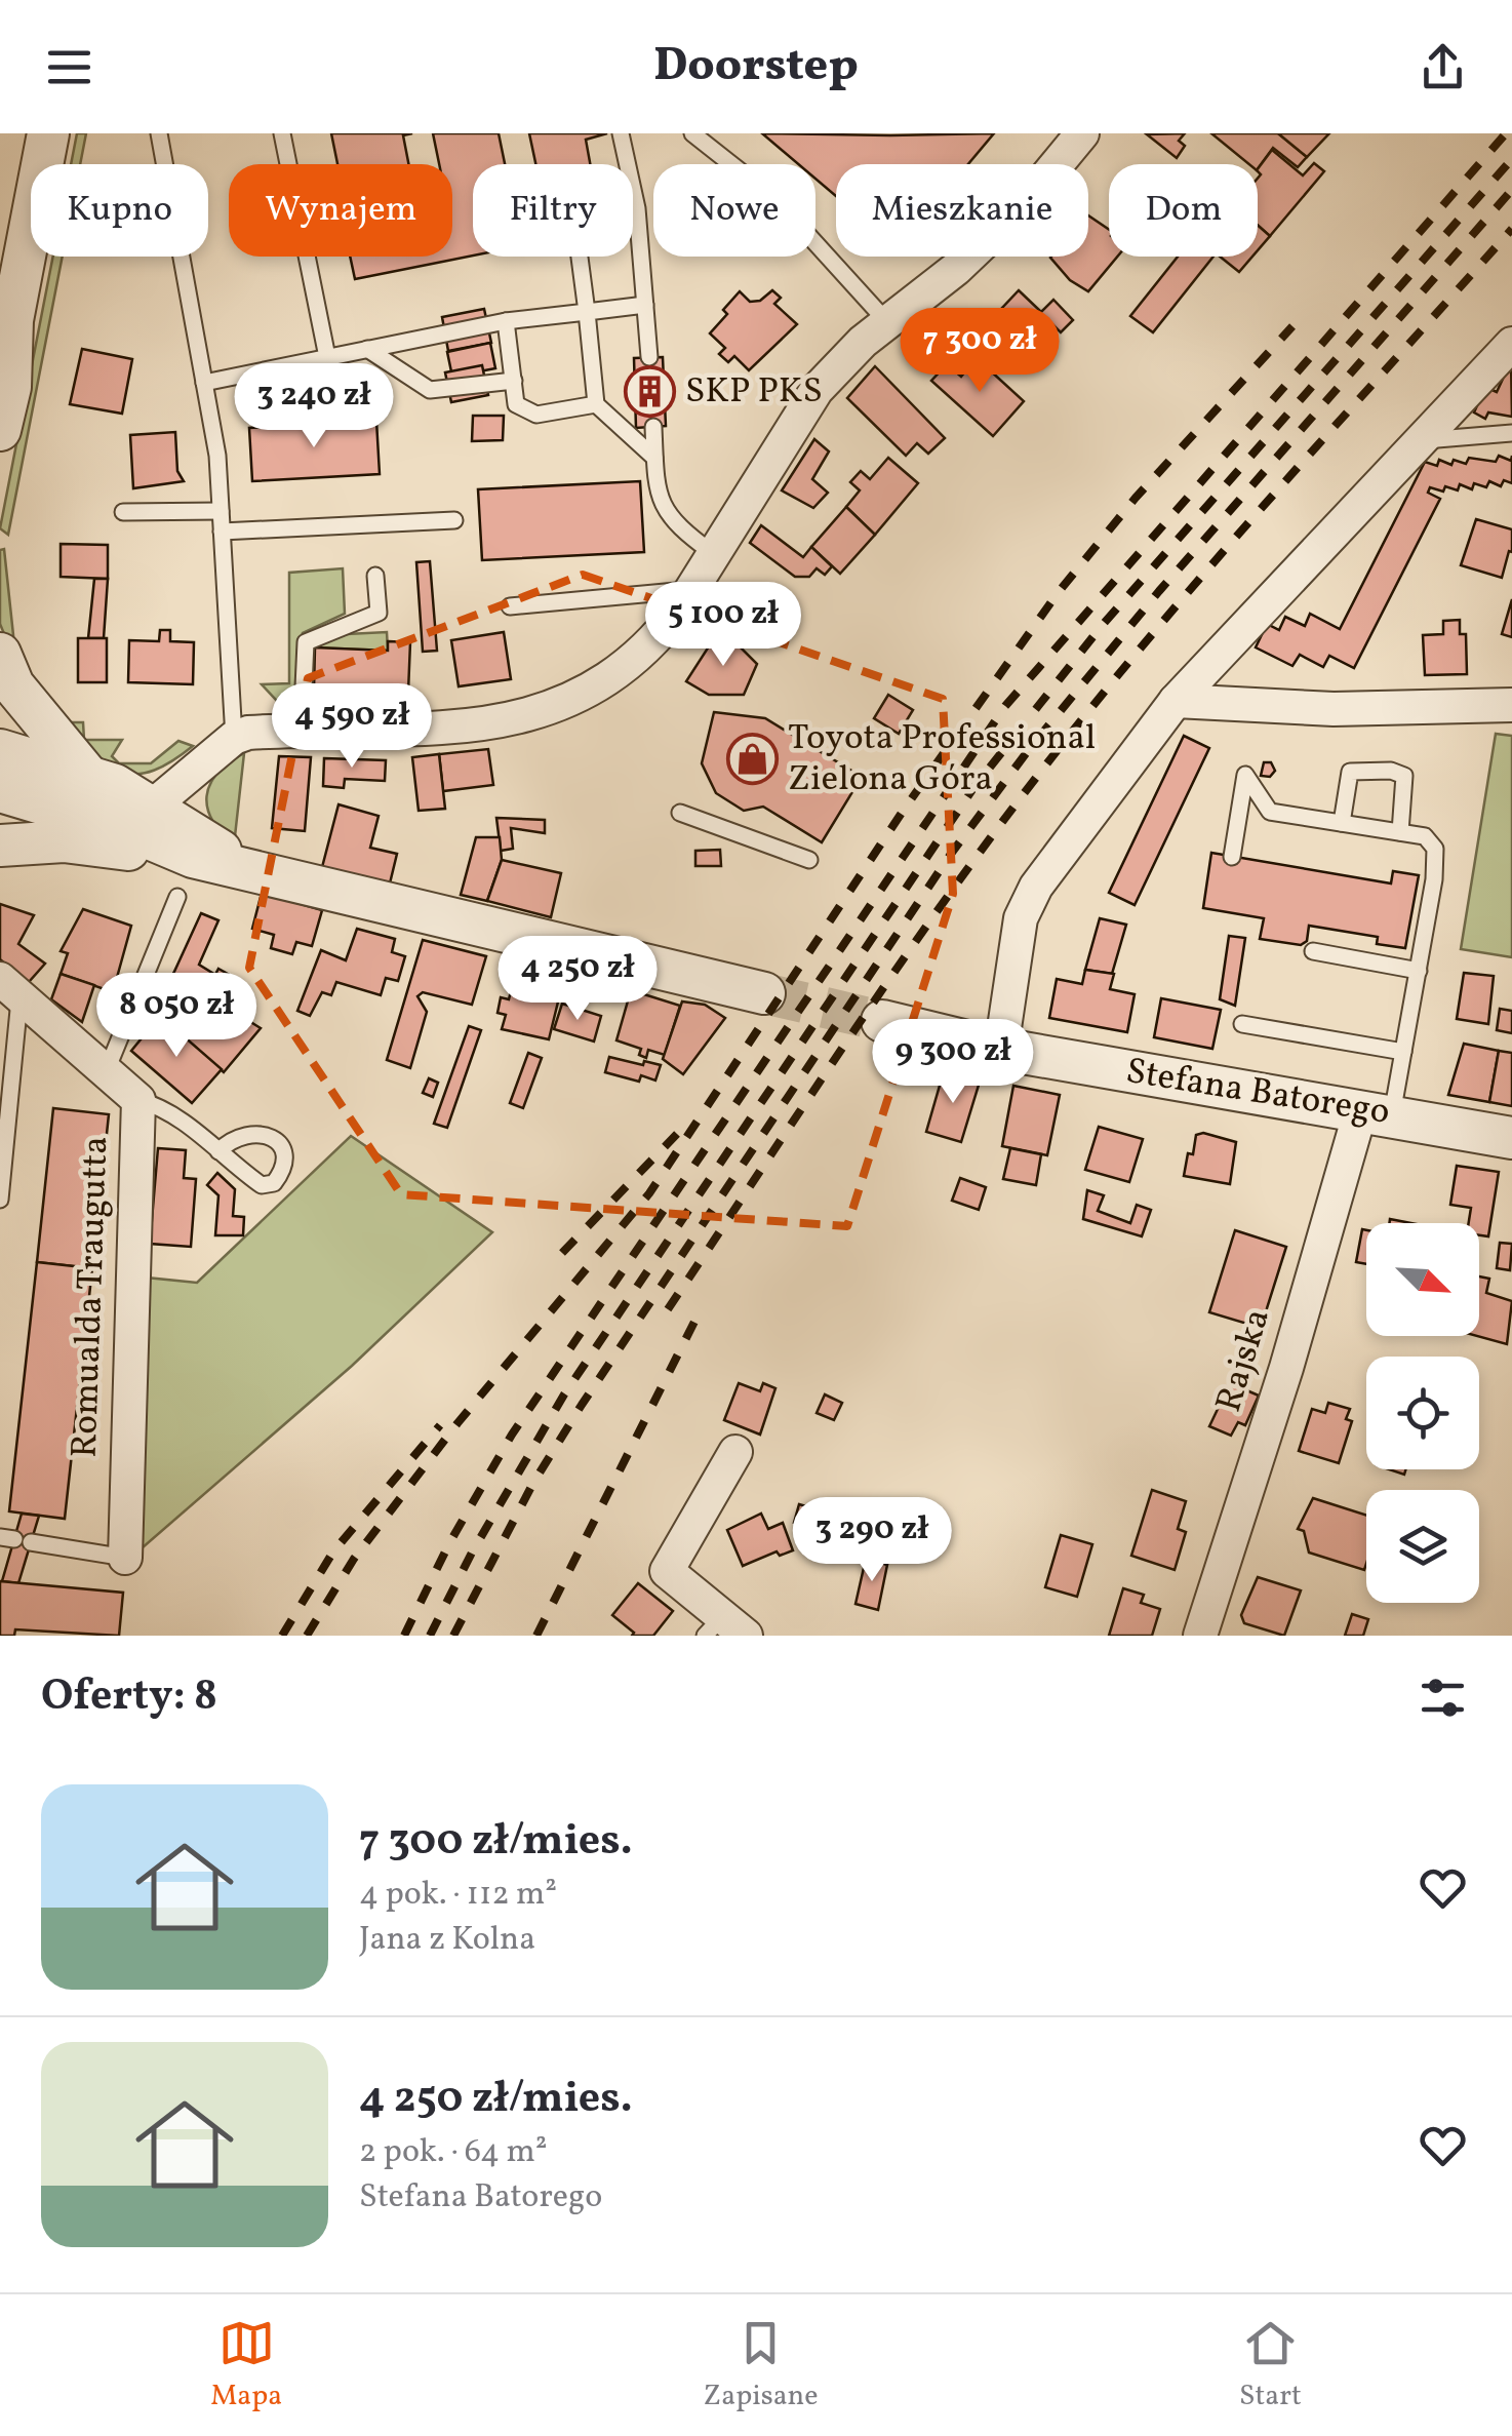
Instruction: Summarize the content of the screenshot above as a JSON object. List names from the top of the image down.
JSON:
{
  "streets": {
    "street": ["Stefana Batorego", "Romualda Traugutta", "Rajska"]
  },
  "crossings": [
    ["Stefana Batorego", "Rajska"]
  ],
  "places": {
    "building": ["SKP PKS"],
    "shop": ["Toyota Professional Zielona Góra"]
  },
  "north": "bottom right",
  "page": {
    "header": "Doorstep",
    "chip": [
      "Kupno",
      "Wynajem",
      "Filtry",
      "Nowe",
      "Mieszkanie",
      "Dom"
    ],
    "price": [
      "7 300 zł",
      "3 240 zł",
      "5 100 zł",
      "4 590 zł",
      "4 250 zł",
      "8 050 zł",
      "9 300 zł",
      "3 290 zł"
    ],
    "heading": "Oferty: 8",
    "list": [
      {
        "name": "7 300 zł/mies.",
        "note": "4 pok. · 112 m² · Jana z Kolna"
      },
      {
        "name": "4 250 zł/mies.",
        "note": "2 pok. · 64 m² · Stefana Batorego"
      }
    ],
    "tabs": ["Mapa", "Zapisane", "Start"]
  }
}
